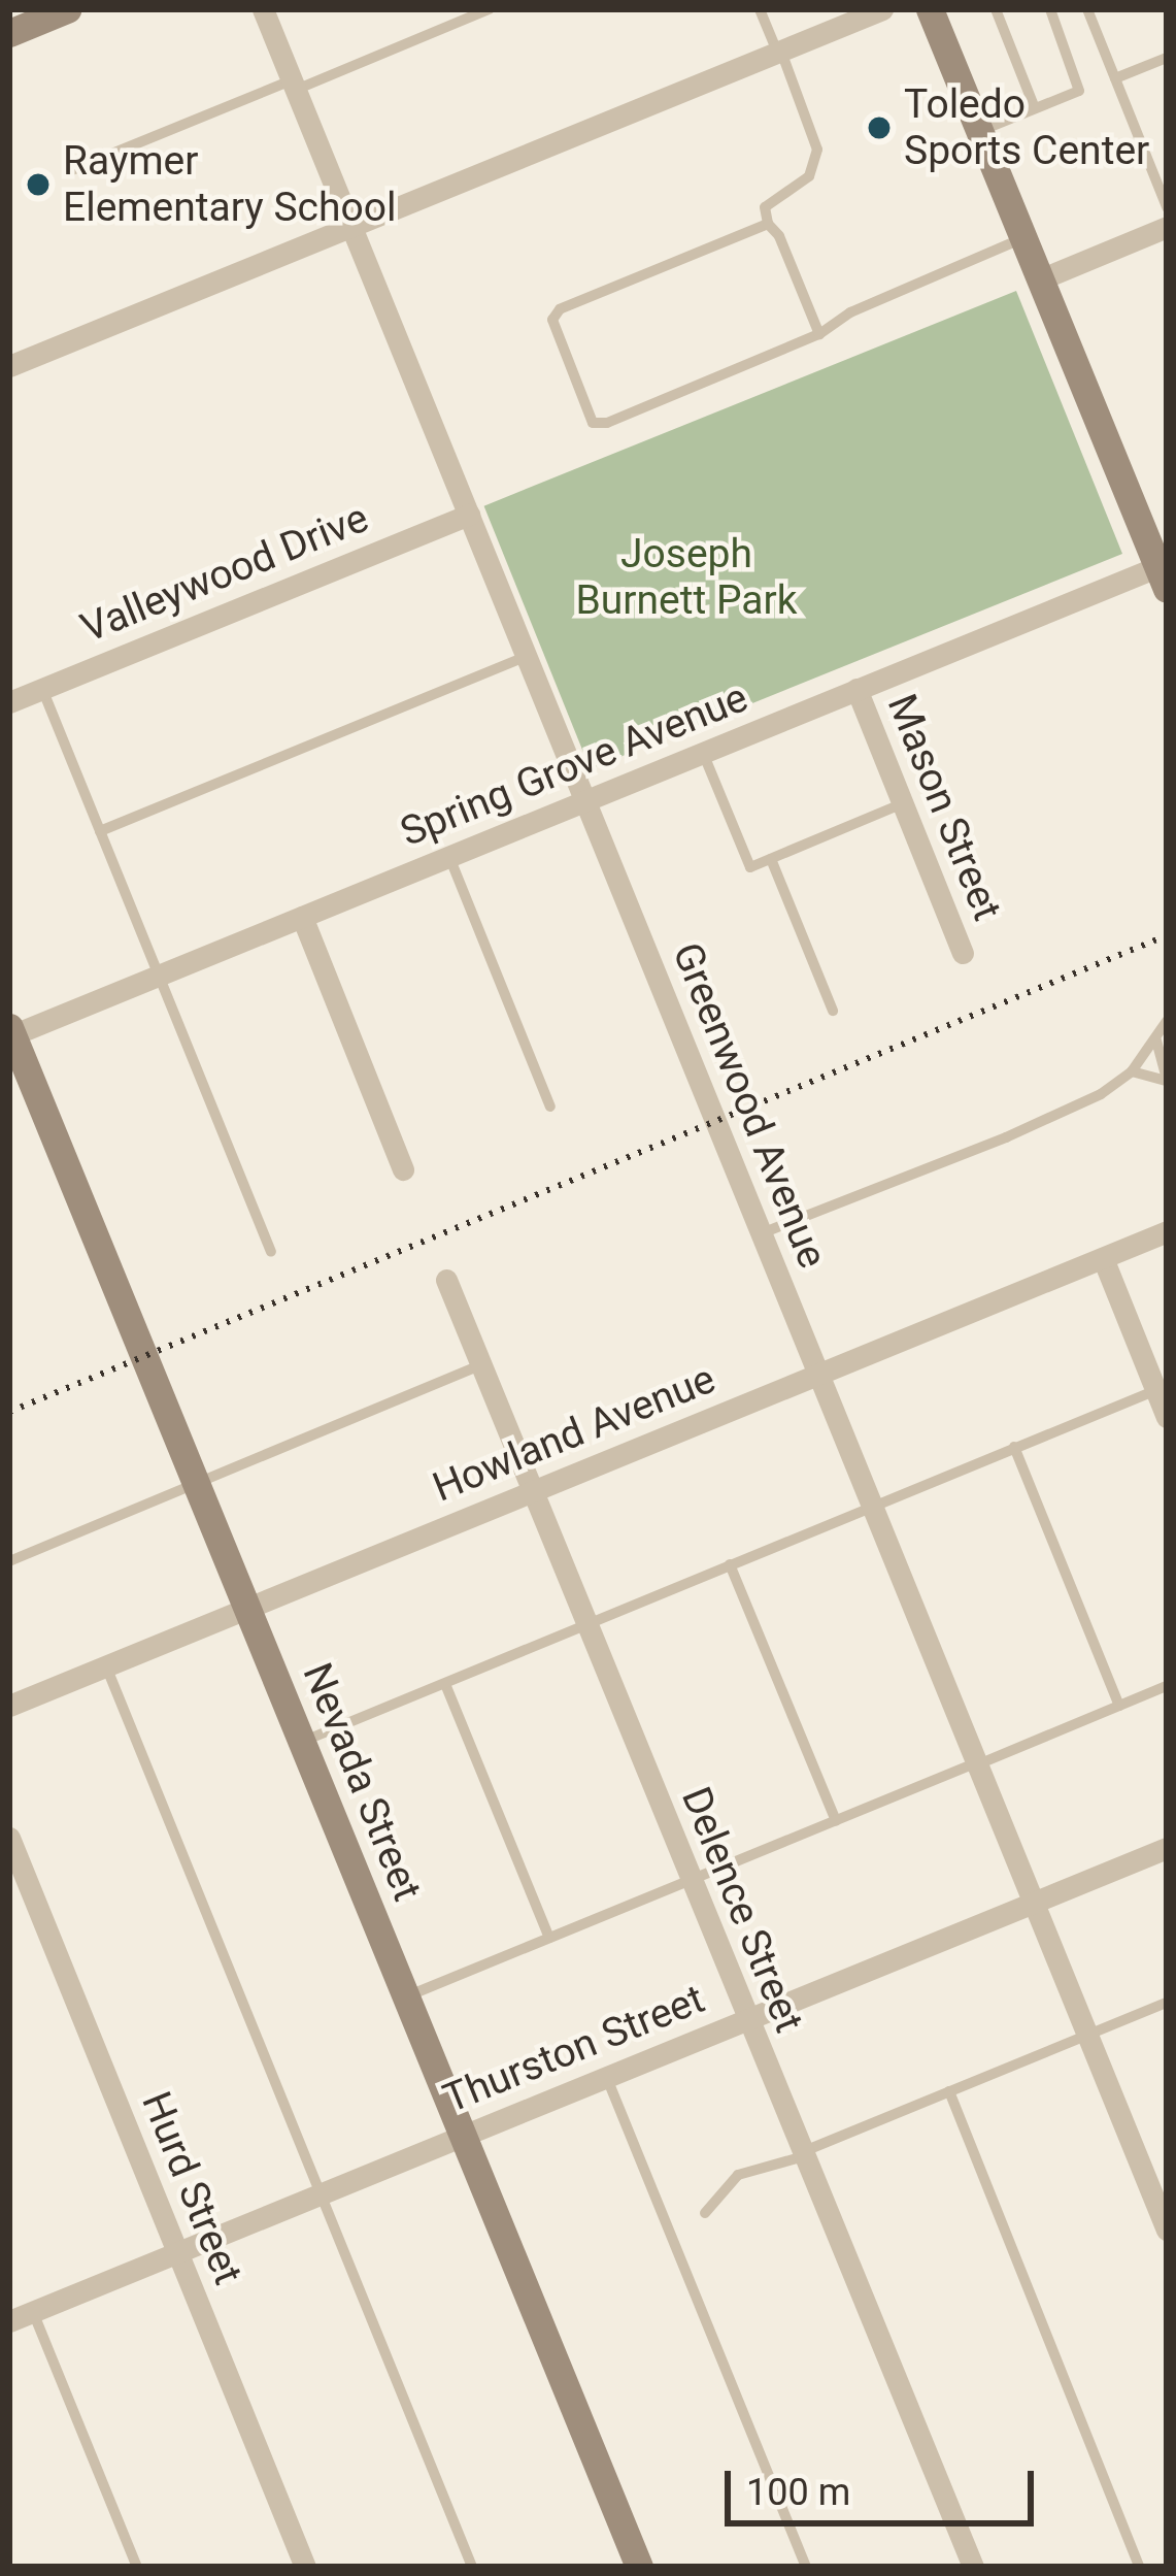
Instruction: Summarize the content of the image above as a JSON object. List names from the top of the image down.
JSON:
{
  "streets": {
    "street": [
      "Valleywood Drive",
      "Spring Grove Avenue",
      "Mason Street",
      "Greenwood Avenue",
      "Howland Avenue",
      "Nevada Street",
      "Delence Street",
      "Thurston Street",
      "Hurd Street"
    ]
  },
  "crossings": [
    ["Valleywood Drive", "Greenwood Avenue"],
    ["Spring Grove Avenue", "Mason Street"],
    ["Spring Grove Avenue", "Greenwood Avenue"],
    ["Spring Grove Avenue", "Nevada Street"],
    ["Greenwood Avenue", "Howland Avenue"],
    ["Greenwood Avenue", "Thurston Street"],
    ["Howland Avenue", "Nevada Street"],
    ["Howland Avenue", "Delence Street"],
    ["Nevada Street", "Thurston Street"],
    ["Delence Street", "Thurston Street"],
    ["Thurston Street", "Hurd Street"]
  ],
  "parks": ["Joseph Burnett Park"],
  "places": ["Toledo Sports Center", "Raymer Elementary School"],
  "scale_bar": "100 m"
}
